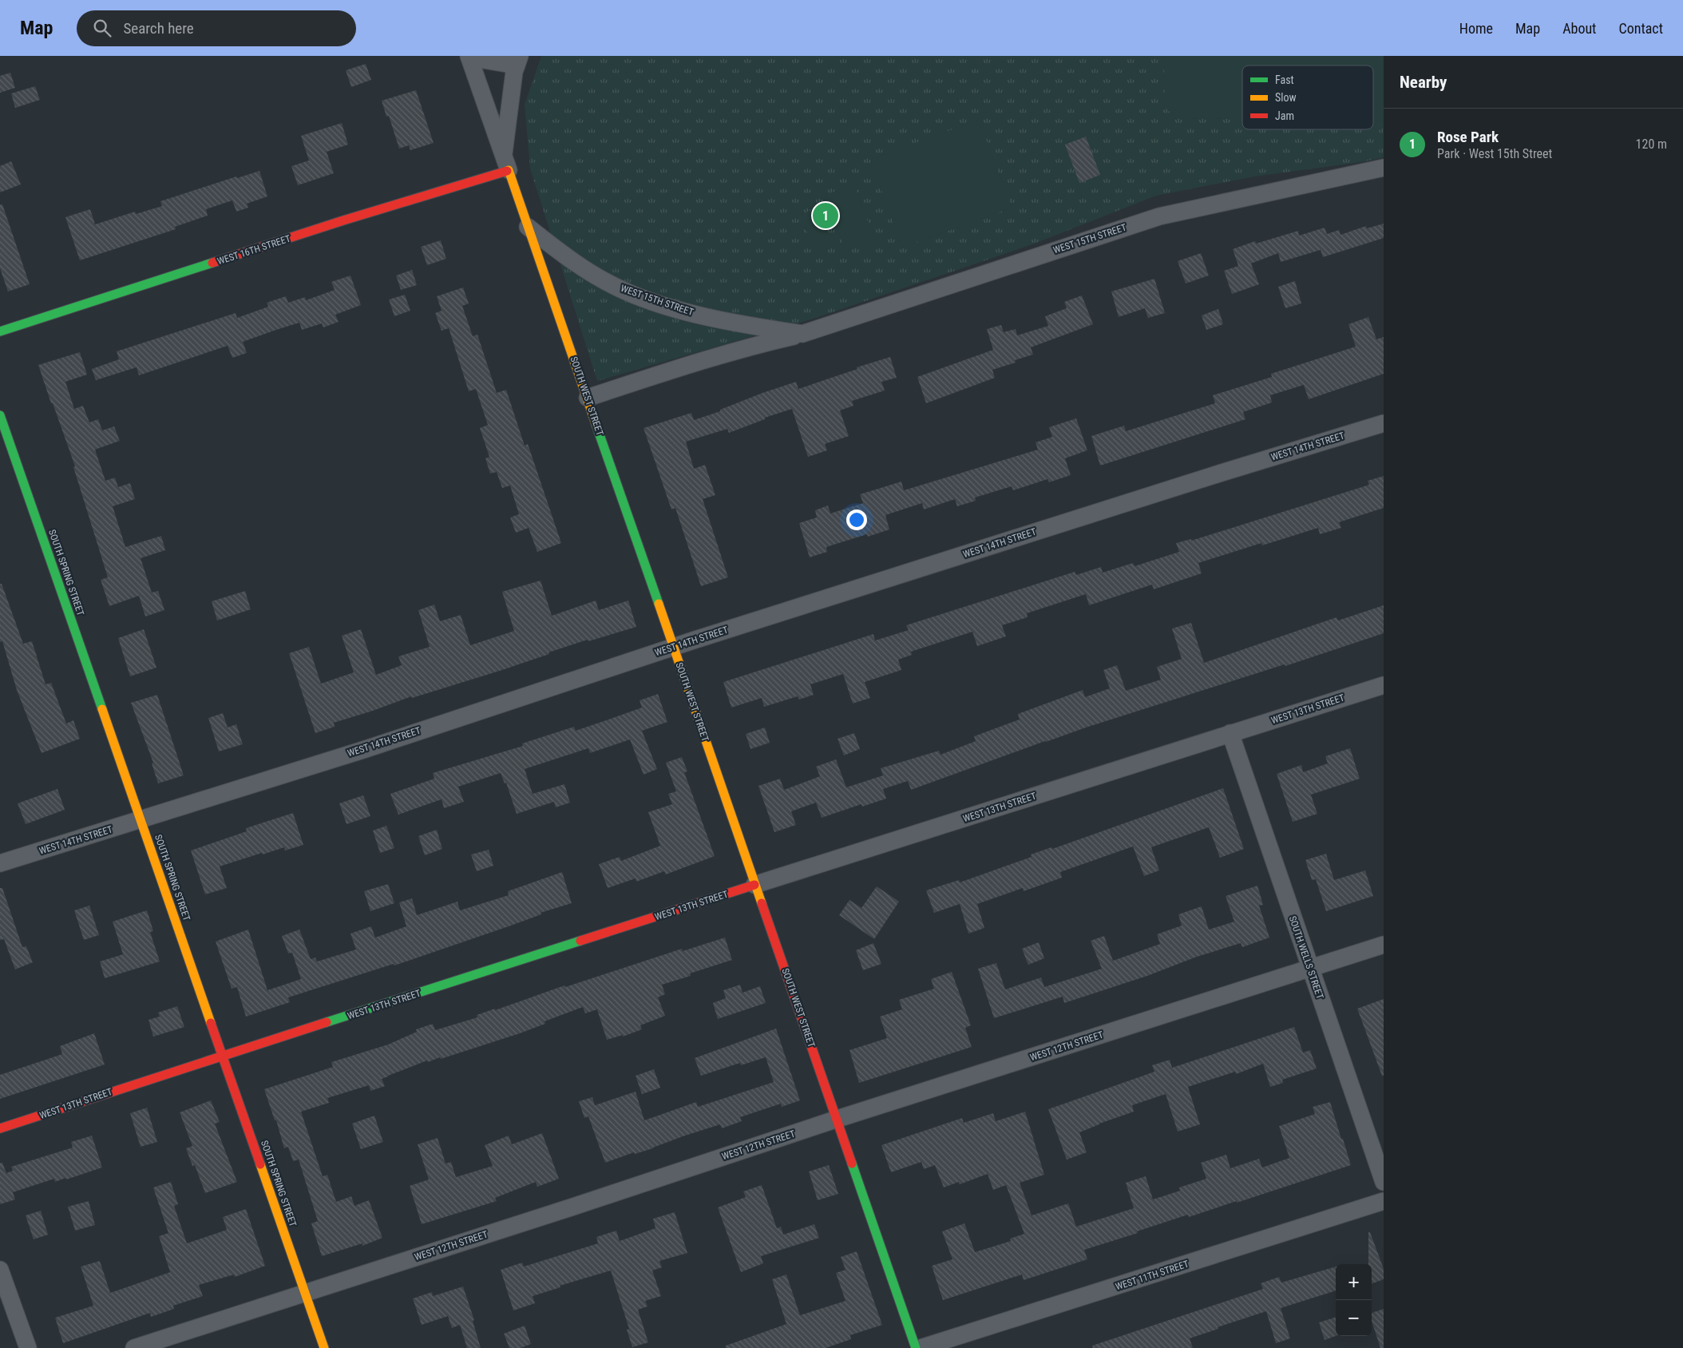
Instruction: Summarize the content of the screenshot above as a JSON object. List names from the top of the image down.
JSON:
{
  "streets": {
    "street": [
      "WEST 15TH STREET",
      "WEST 16TH STREET",
      "SOUTH WEST STREET",
      "WEST 14TH STREET",
      "SOUTH SPRING STREET",
      "WEST 13TH STREET",
      "SOUTH WELLS STREET",
      "WEST 12TH STREET",
      "WEST 11TH STREET"
    ]
  },
  "crossings": [
    ["WEST 15TH STREET", "SOUTH WEST STREET"],
    ["WEST 16TH STREET", "SOUTH WEST STREET"],
    ["SOUTH WEST STREET", "WEST 14TH STREET"],
    ["SOUTH WEST STREET", "WEST 13TH STREET"],
    ["SOUTH WEST STREET", "WEST 12TH STREET"],
    ["WEST 14TH STREET", "SOUTH SPRING STREET"],
    ["SOUTH SPRING STREET", "WEST 13TH STREET"],
    ["SOUTH SPRING STREET", "WEST 12TH STREET"],
    ["WEST 13TH STREET", "SOUTH WELLS STREET"],
    ["SOUTH WELLS STREET", "WEST 12TH STREET"]
  ],
  "legend": ["Fast", "Slow", "Jam"],
  "page": {
    "header": "Map",
    "search": "Search here",
    "nav": [
      "Home",
      "Map",
      "About",
      "Contact"
    ],
    "heading": "Nearby",
    "list": [
      {
        "mark": "1",
        "name": "Rose Park",
        "note": "Park · West 15th Street",
        "value": "120 m"
      }
    ],
    "pins": "1",
    "map_buttons": ["+", "−"]
  }
}
